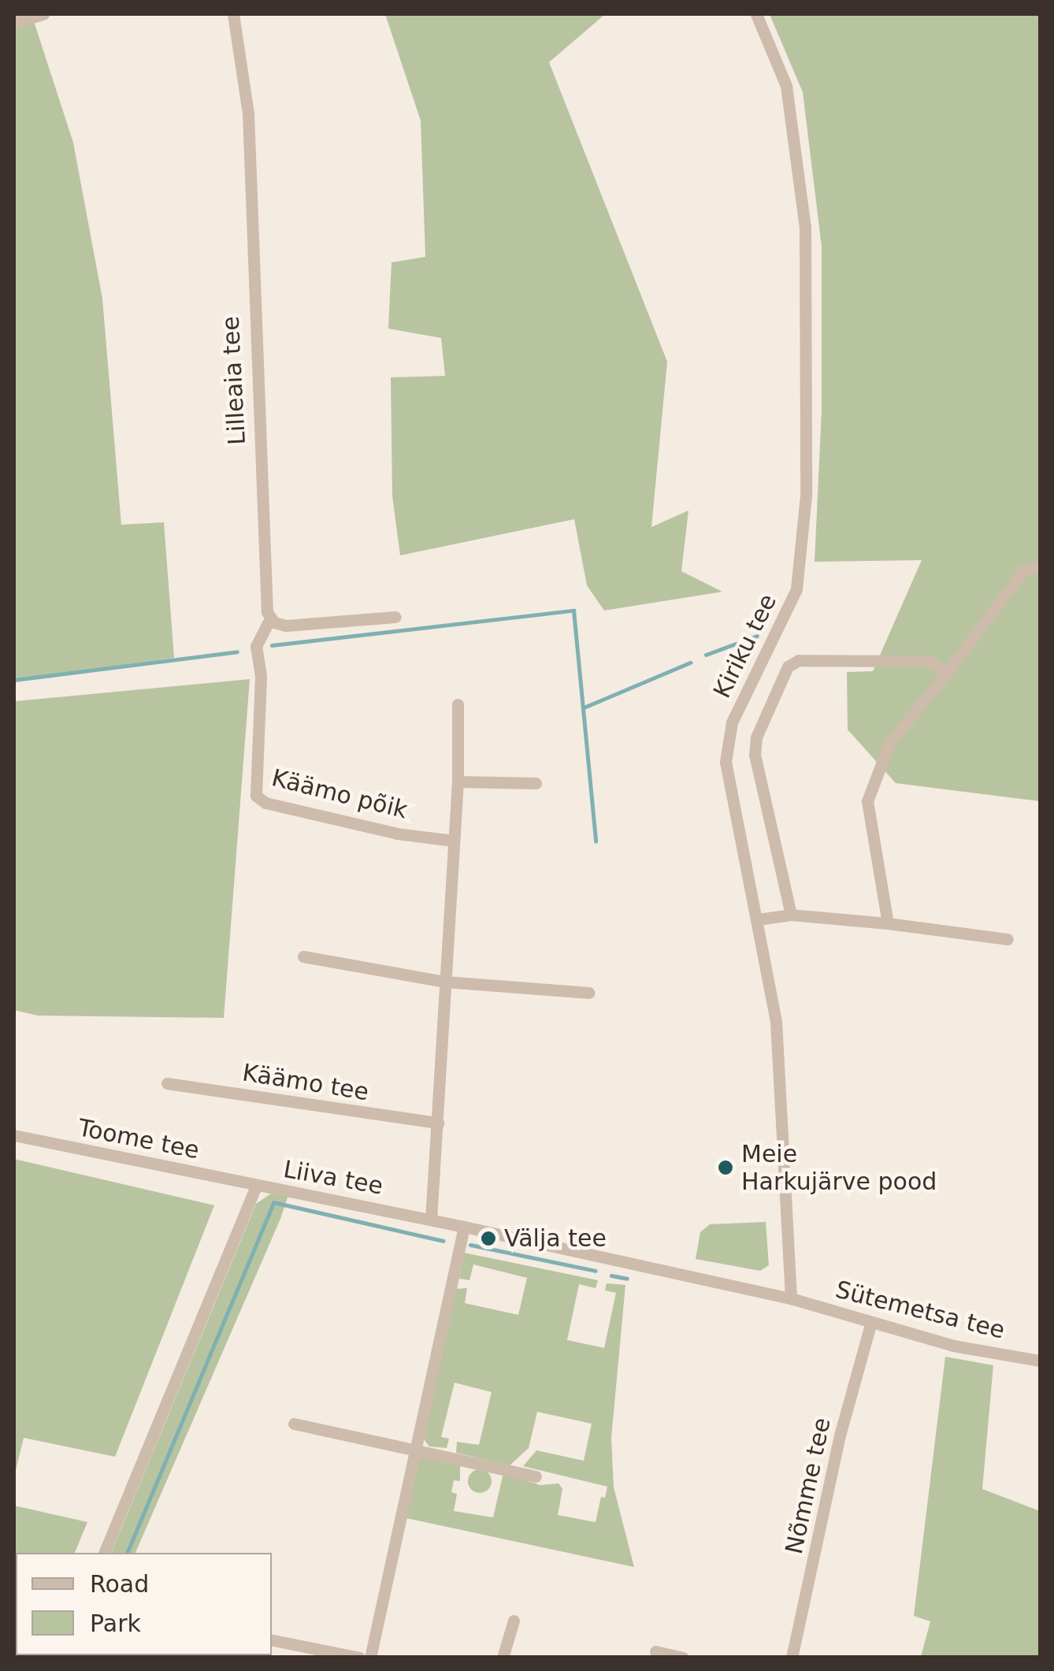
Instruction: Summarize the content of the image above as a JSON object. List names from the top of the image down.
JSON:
{
  "streets": {
    "street": [
      "Lilleaia tee",
      "Kiriku tee",
      "Käämo põik",
      "Käämo tee",
      "Toome tee",
      "Liiva tee",
      "Sütemetsa tee",
      "Nõmme tee"
    ]
  },
  "crossings": [
    ["Lilleaia tee", "Käämo põik"],
    ["Kiriku tee", "Liiva tee"],
    ["Kiriku tee", "Sütemetsa tee"],
    ["Toome tee", "Liiva tee"],
    ["Liiva tee", "Sütemetsa tee"],
    ["Sütemetsa tee", "Nõmme tee"]
  ],
  "places": ["Meie Harkujärve pood", "Välja tee"],
  "legend": ["Road", "Park"]
}
